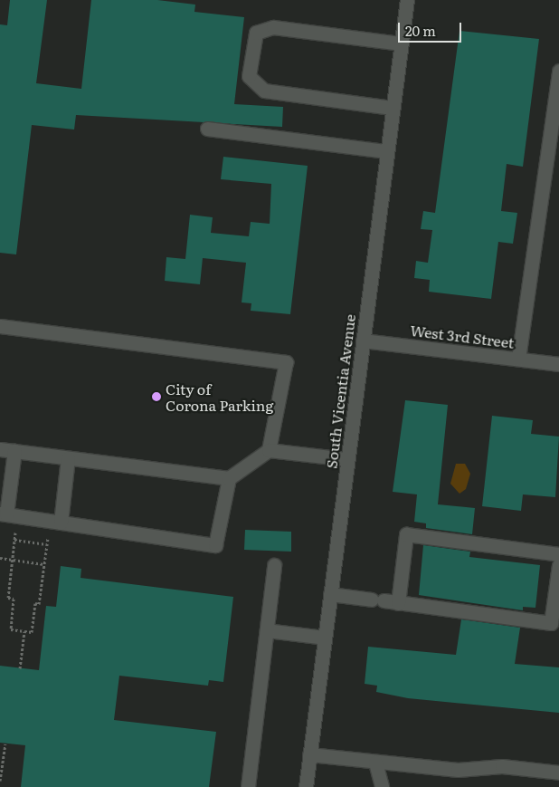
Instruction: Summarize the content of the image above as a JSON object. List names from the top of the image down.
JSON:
{
  "streets": {
    "street": ["West 3rd Street", "South Vicentia Avenue"]
  },
  "crossings": [
    ["West 3rd Street", "South Vicentia Avenue"]
  ],
  "places": ["City of Corona Parking"],
  "scale_bar": "20 m"
}
